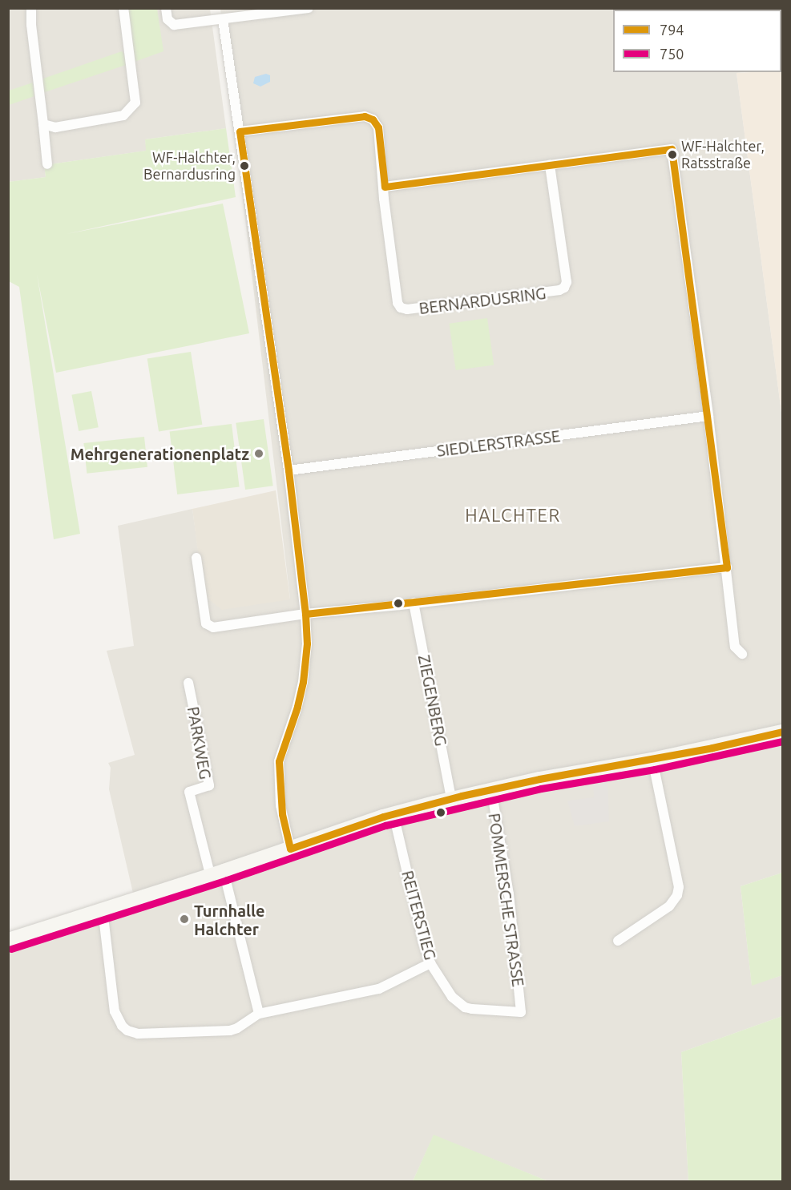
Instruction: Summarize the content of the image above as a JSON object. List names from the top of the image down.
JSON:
{
  "streets": {
    "street": [
      "BERNARDUSRING",
      "SIEDLERSTRASSE",
      "ZIEGENBERG",
      "PARKWEG",
      "POMMERSCHE STRASSE",
      "REITERSTIEG"
    ]
  },
  "crossings": [
    ["POMMERSCHE STRASSE", "REITERSTIEG"]
  ],
  "districts": ["HALCHTER"],
  "places": [
    "WF-Halchter, Ratsstraße",
    "WF-Halchter, Bernardusring",
    "Mehrgenerationenplatz",
    "Turnhalle Halchter"
  ],
  "lines": ["transit line 794", "transit line 750"],
  "legend": ["794", "750"]
}
